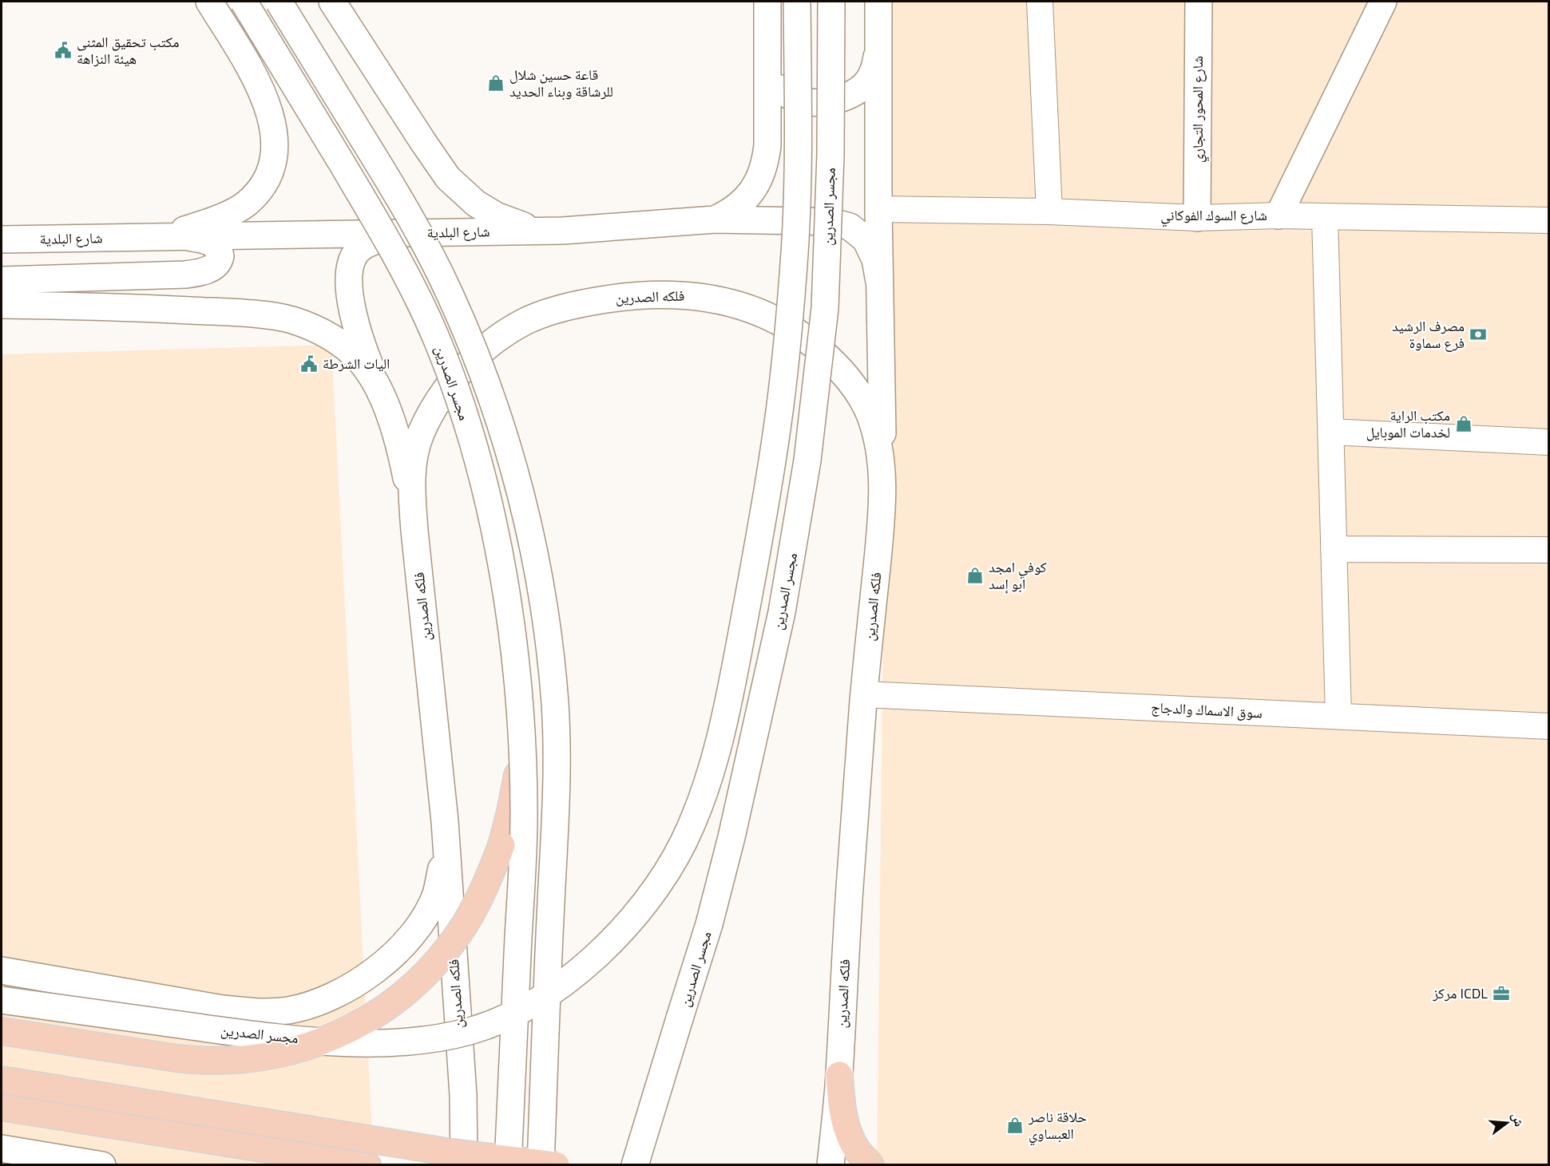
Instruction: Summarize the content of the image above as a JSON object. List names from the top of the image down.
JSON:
{
  "streets": {
    "main road": [
      "شارع المحور التجاري",
      "مجسر الصدرين",
      "شارع البلدية",
      "فلكه الصدرين"
    ],
    "street": ["شارع السوك الفوكاني", "سوق الاسماك والدجاج"]
  },
  "crossings": [
    ["شارع المحور التجاري", "شارع السوك الفوكاني"],
    ["فلكه الصدرين", "سوق الاسماك والدجاج"]
  ],
  "places": {
    "public building": ["مكتب تحقيق المثنى هيئة النزاهة", "اليات الشرطة"],
    "shop": [
      "قاعة حسين شلال للرشاقة وبناء الحديد",
      "مكتب الراية لخدمات الموبايل",
      "كوفي امجد ابو إسد",
      "حلاقة ناصر العبساوي"
    ],
    "bank": ["مصرف الرشيد فرع سماوة"],
    "office": ["مركز ICDL"]
  },
  "north": "right"
}
